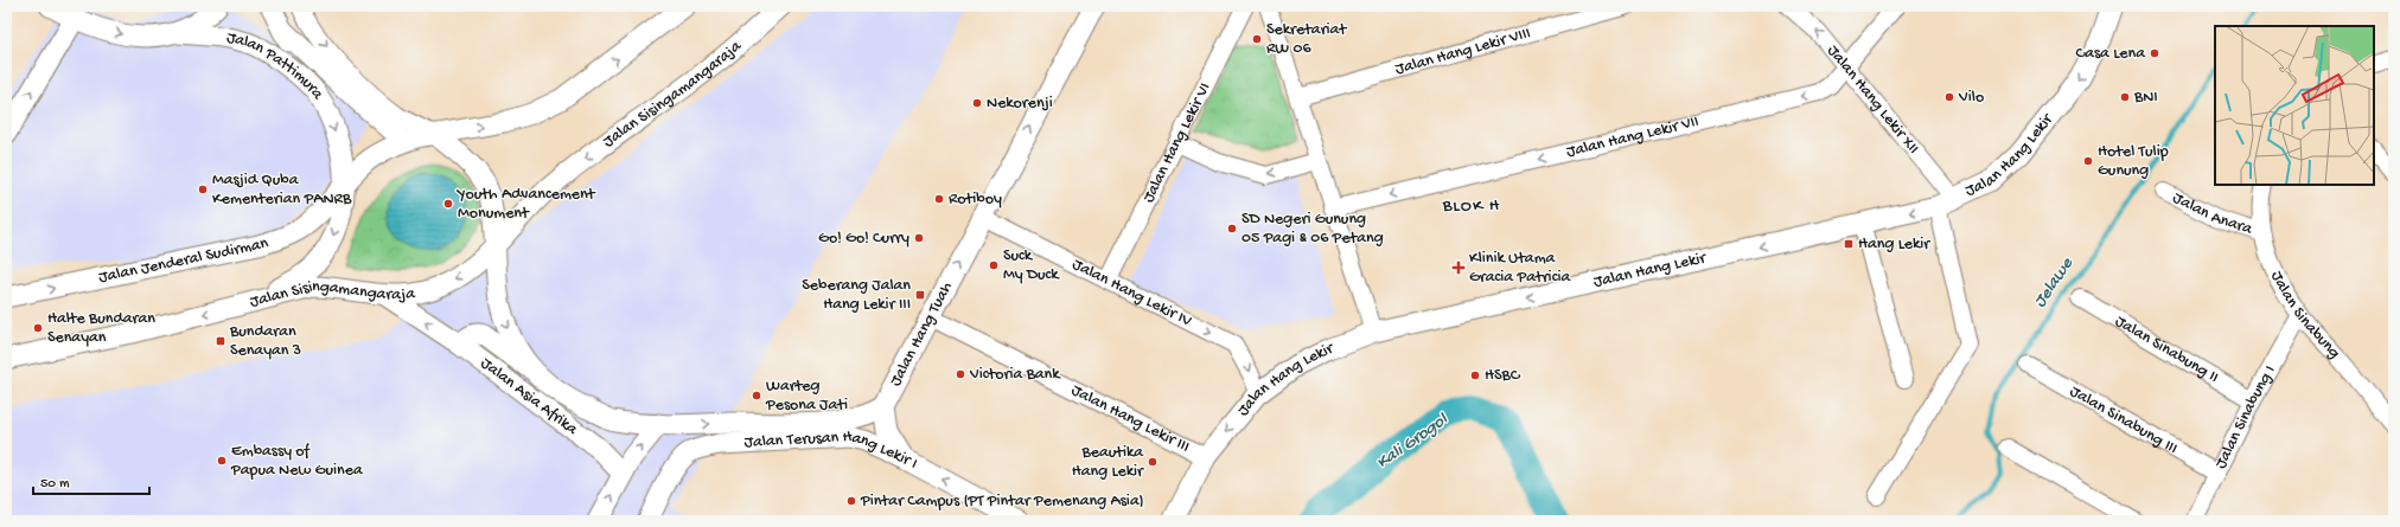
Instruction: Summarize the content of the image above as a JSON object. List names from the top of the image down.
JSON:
{
  "streets": {
    "main road": [
      "Jalan Pattimura",
      "Jalan Sisingamangaraja",
      "Jalan Hang Lekir",
      "Jalan Jenderal Sudirman",
      "Jalan Hang Tuah",
      "Jalan Asia Afrika",
      "Jalan Terusan Hang Lekir I"
    ],
    "street": [
      "Jalan Hang Lekir VIII",
      "Jalan Hang Lekir XII",
      "Jalan Hang Lekir VII",
      "Jalan Hang Lekir VI",
      "Jalan Anara",
      "Jalan Hang Lekir IV",
      "Jalan Sinabung",
      "Jalan Sinabung II",
      "Jalan Sinabung I",
      "Jalan Hang Lekir III",
      "Jalan Sinabung III"
    ]
  },
  "crossings": [
    ["Jalan Pattimura", "Jalan Sisingamangaraja"],
    ["Jalan Pattimura", "Jalan Jenderal Sudirman"],
    ["Jalan Sisingamangaraja", "Jalan Jenderal Sudirman"],
    ["Jalan Sisingamangaraja", "Jalan Asia Afrika"],
    ["Jalan Hang Lekir XII", "Jalan Hang Lekir VII"],
    ["Jalan Hang Lekir XII", "Jalan Hang Lekir"],
    ["Jalan Hang Lekir VI", "Jalan Hang Lekir IV"],
    ["Jalan Hang Lekir", "Jalan Hang Lekir IV"],
    ["Jalan Hang Lekir", "Jalan Hang Lekir III"],
    ["Jalan Anara", "Jalan Sinabung"],
    ["Jalan Hang Lekir IV", "Jalan Hang Tuah"],
    ["Jalan Sinabung", "Jalan Sinabung I"],
    ["Jalan Hang Tuah", "Jalan Hang Lekir III"],
    ["Jalan Sinabung II", "Jalan Sinabung I"],
    ["Jalan Sinabung I", "Jalan Sinabung III"]
  ],
  "one_way": [
    "Jalan Hang Lekir VII",
    "Jalan Hang Lekir",
    "Jalan Hang Lekir IV",
    "Jalan Hang Tuah"
  ],
  "districts": ["BLOK H"],
  "water": ["Jelawe", "Kali Grogol"],
  "places": {
    "other": [
      "Sekretariat RW 06",
      "Casa Lena",
      "Vilo",
      "BNI",
      "Nekorenji",
      "Hotel Tulip Gunung",
      "Masjid Quba Kementerian PANRB",
      "Rotiboy",
      "Youth Advancement Monument",
      "SD Negeri Gunung 05 Pagi & 06 Petang",
      "Go! Go! Curry",
      "Suck My Duck",
      "Halte Bundaran Senayan",
      "Victoria Bank",
      "HSBC",
      "Warteg Pesona Jati",
      "Embassy of Papua New Guinea",
      "Beautika Hang Lekir",
      "Pintar Campus (PT Pintar Pemenang Asia)"
    ],
    "transit": ["Hang Lekir", "Seberang Jalan Hang Lekir III", "Bundaran Senayan 3"],
    "health": ["Klinik Utama Gracia Patricia"]
  },
  "scale_bar": "50 m"
}
